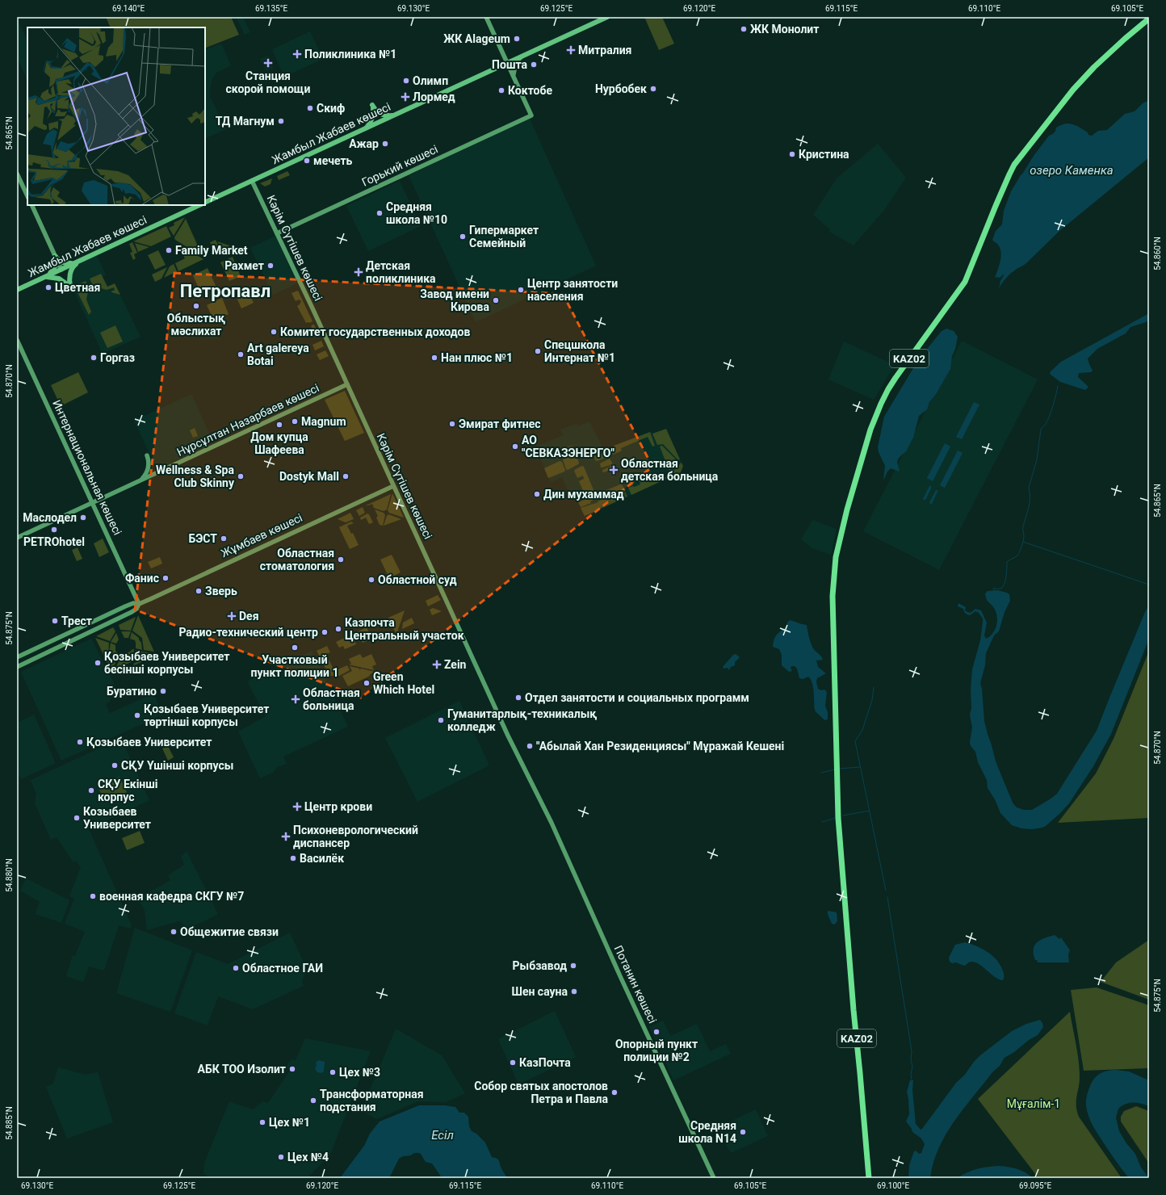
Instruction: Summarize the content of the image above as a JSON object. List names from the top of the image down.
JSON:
{
  "streets": {
    "highway": ["KAZ02"],
    "main road": [
      "Жамбыл Жабаев көшесі",
      "Горький көшесі",
      "Кәрім Сүтішев көшесі",
      "Нұрсұлтан Назарбаев көшесі",
      "Интернациональная көшесі",
      "Жұмбаев көшесі",
      "Потанин көшесі"
    ]
  },
  "crossings": [
    ["Жамбыл Жабаев көшесі", "Кәрім Сүтішев көшесі"],
    ["Горький көшесі", "Кәрім Сүтішев көшесі"],
    ["Кәрім Сүтішев көшесі", "Нұрсұлтан Назарбаев көшесі"],
    ["Кәрім Сүтішев көшесі", "Жұмбаев көшесі"],
    ["Кәрім Сүтішев көшесі", "Потанин көшесі"],
    ["Нұрсұлтан Назарбаев көшесі", "Интернациональная көшесі"],
    ["Интернациональная көшесі", "Жұмбаев көшесі"]
  ],
  "districts": ["Петропавл"],
  "water": ["озеро Каменка", "Есіл"],
  "parks": ["Мұғалім-1"],
  "places": {
    "other": [
      "ЖК Монолит",
      "ЖК Alageum",
      "Пошта",
      "Олимп",
      "Нурбобек",
      "Коктобе",
      "Скиф",
      "ТД Магнум",
      "Ажар",
      "Кристина",
      "мечеть",
      "Средняя школа №10",
      "Гипермаркет Семейный",
      "Family Мarket",
      "Рахмет",
      "Цветная",
      "Центр занятости населения",
      "Завод имени Кирова",
      "Облыстық мәслихат",
      "Комитет государственных доходов",
      "Спецшкола Интернат №1",
      "Art galereya Botai",
      "Горгаз",
      "Нан плюс №1",
      "Magnum",
      "Эмират фитнес",
      "Дом купца Шафеева",
      "АО \"СЕВКАЗЭНЕРГО\"",
      "Wellness & Spa Club Skinny",
      "Dostyk Mall",
      "Дин мухаммад",
      "Маслодел",
      "PETROhotel",
      "БЭСТ",
      "Областная стоматология",
      "Фанис",
      "Областной суд",
      "Зверь",
      "Трест",
      "Казпочта Центральный участок",
      "Радио-технический центр",
      "Участковый пункт полиции 1",
      "Қозыбаев Университет бесінші корпусы",
      "Green Which Hotel",
      "Буратино",
      "Отдел занятости и социальных программ",
      "Қозыбаев Университет төртінші корпусы",
      "Гуманитарлық-техникалық колледж",
      "Қозыбаев Университет",
      "\"Абылай Хан Резиденциясы\" Мұражай Кешені",
      "СҚУ Үшінші корпусы",
      "СҚУ Екінші корпус",
      "Козыбаев Университет",
      "Василёк",
      "военная кафедра СКГУ №7",
      "Общежитие связи",
      "Рыбзавод",
      "Областное ГАИ",
      "Шен сауна",
      "Опорный пункт полиции №2",
      "КазПочта",
      "АБК ТОО Изолит",
      "Цех №3",
      "Собор святых апостолов Петра и Павла",
      "Трансформаторная подстания",
      "Цех №1",
      "Средняя школа N14",
      "Цех №4"
    ],
    "health": [
      "Митралия",
      "Поликлиника №1",
      "Станция скорой помощи",
      "Лормед",
      "Детская поликлиника",
      "Областная детская больница",
      "Deя",
      "Zein",
      "Областная больница",
      "Центр крови",
      "Психоневрологический диспансер"
    ]
  },
  "coordinates": [
    "69.140°E",
    "69.135°E",
    "69.130°E",
    "69.125°E",
    "69.120°E",
    "69.115°E",
    "69.110°E",
    "69.105°E",
    "54.865°N",
    "54.860°N",
    "54.870°N",
    "54.875°N",
    "54.880°N",
    "54.885°N",
    "69.100°E",
    "69.095°E"
  ]
}
